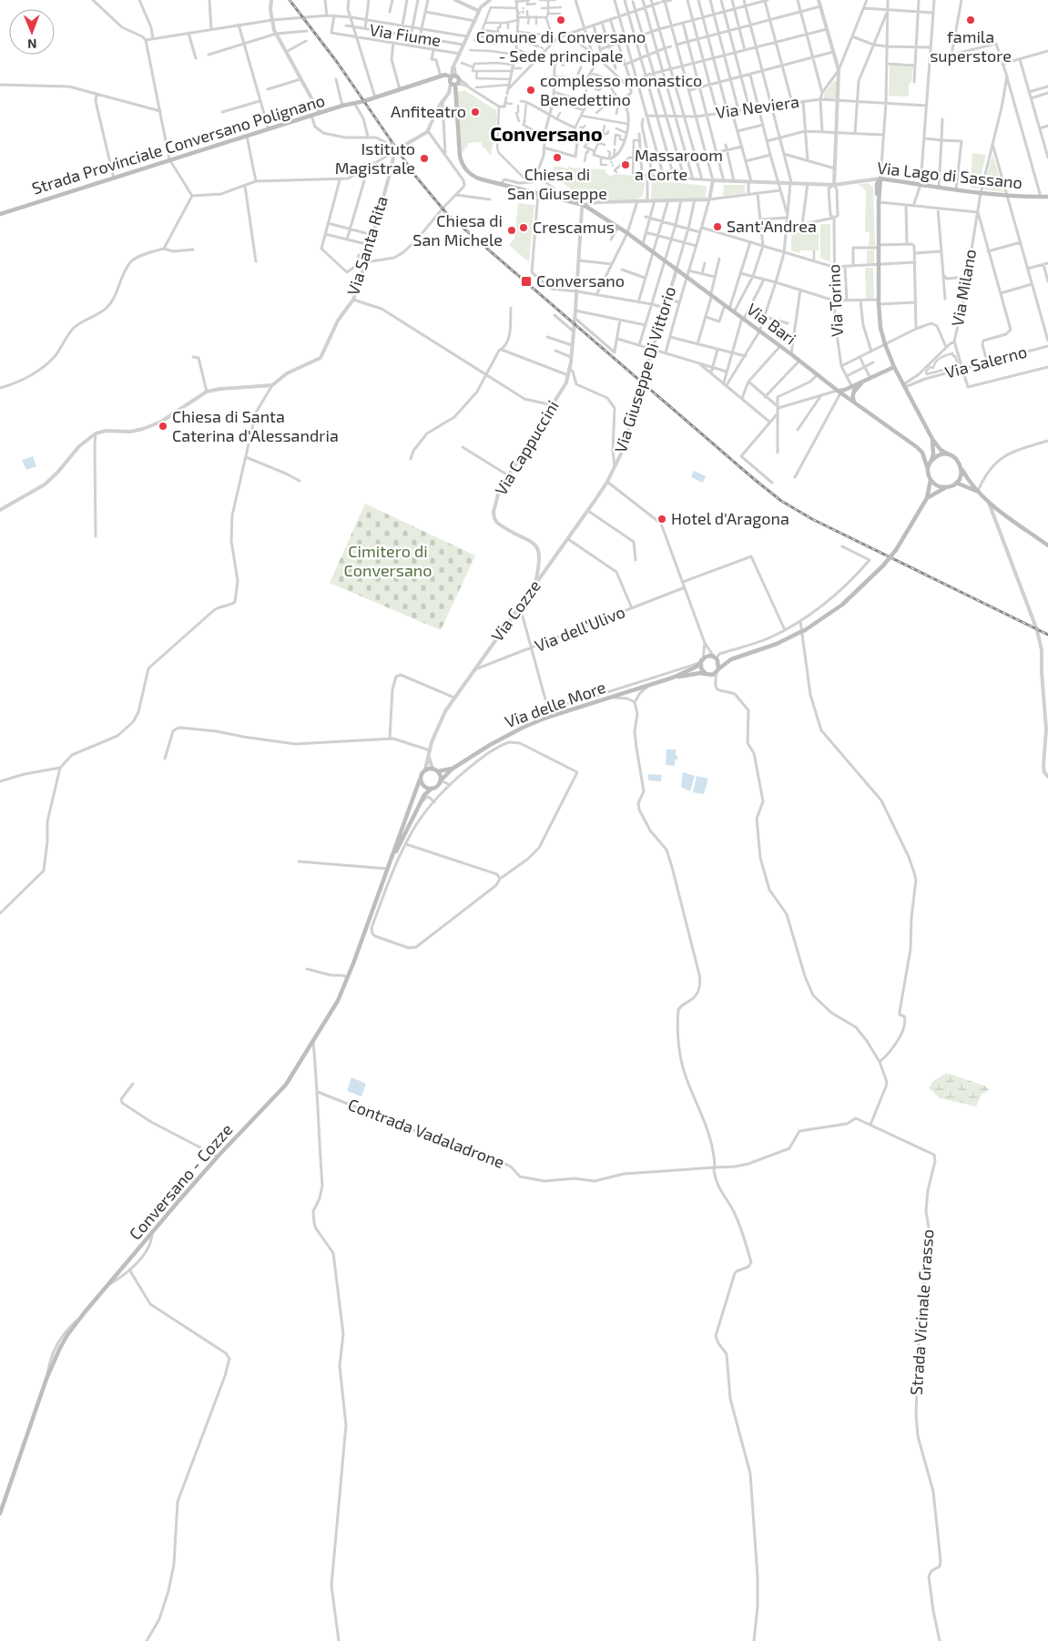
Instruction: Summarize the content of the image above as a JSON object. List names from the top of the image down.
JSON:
{
  "streets": {
    "main road": [
      "Strada Provinciale Conversano Polignano",
      "Via Lago di Sassano",
      "Via Bari",
      "Via delle More",
      "Conversano - Cozze"
    ],
    "street": [
      "Via Fiume",
      "Via Neviera",
      "Via Santa Rita",
      "Via Milano",
      "Via Torino",
      "Via Salerno",
      "Via Giuseppe Di Vittorio",
      "Via Cappuccini",
      "Via Cozze",
      "Via dell'Ulivo",
      "Contrada Vadaladrone",
      "Strada Vicinale Grasso"
    ]
  },
  "crossings": [
    ["Via Lago di Sassano", "Via Milano"],
    ["Via Milano", "Via Salerno"],
    ["Via Torino", "Via Bari"],
    ["Via Bari", "Via Giuseppe Di Vittorio"],
    ["Via Bari", "Via Cappuccini"],
    ["Via Giuseppe Di Vittorio", "Via Cozze"],
    ["Via Cappuccini", "Via Cozze"],
    ["Via Cozze", "Via dell'Ulivo"],
    ["Contrada Vadaladrone", "Strada Vicinale Grasso"]
  ],
  "districts": ["Conversano"],
  "parks": ["Cimitero di Conversano"],
  "places": {
    "other": [
      "Comune di Conversano - Sede principale",
      "famila superstore",
      "complesso monastico Benedettino",
      "Anfiteatro",
      "Chiesa di San Giuseppe",
      "Istituto Magistrale",
      "Massaroom a Corte",
      "Sant'Andrea",
      "Crescamus",
      "Chiesa di San Michele",
      "Chiesa di Santa Caterina d'Alessandria",
      "Hotel d'Aragona"
    ],
    "transit": ["Conversano"]
  },
  "north": "bottom"
}
